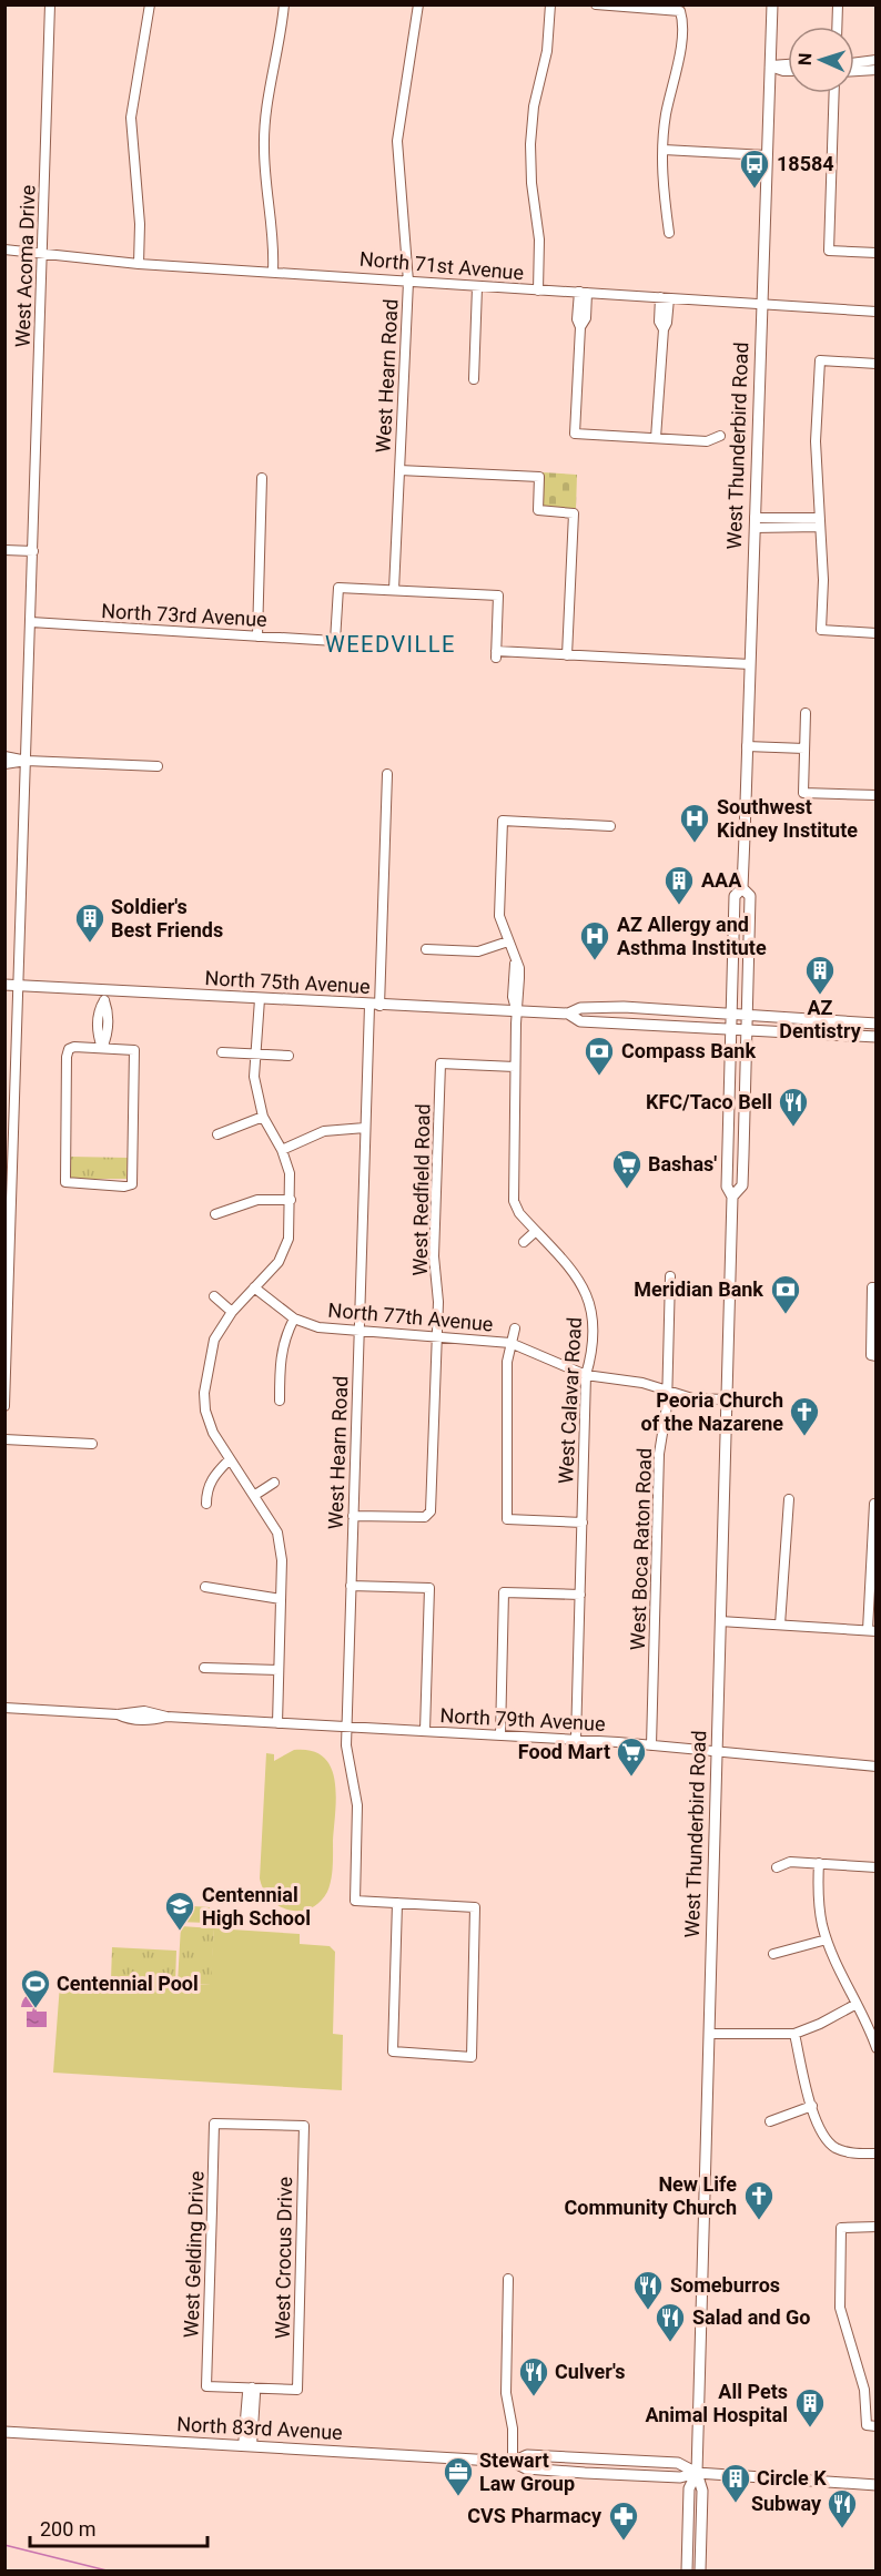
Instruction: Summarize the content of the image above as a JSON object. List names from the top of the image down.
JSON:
{
  "streets": {
    "main road": ["West Thunderbird Road", "North 75th Avenue", "North 83rd Avenue"],
    "street": [
      "West Acoma Drive",
      "North 71st Avenue",
      "West Hearn Road",
      "North 73rd Avenue",
      "West Redfield Road",
      "North 77th Avenue",
      "West Calavar Road",
      "West Boca Raton Road",
      "North 79th Avenue",
      "West Gelding Drive",
      "West Crocus Drive"
    ]
  },
  "crossings": [
    ["West Acoma Drive", "North 71st Avenue"],
    ["West Acoma Drive", "North 73rd Avenue"],
    ["West Acoma Drive", "North 75th Avenue"],
    ["North 71st Avenue", "West Hearn Road"],
    ["North 71st Avenue", "West Thunderbird Road"],
    ["West Hearn Road", "North 73rd Avenue"],
    ["West Hearn Road", "North 75th Avenue"],
    ["West Hearn Road", "West Redfield Road"],
    ["West Hearn Road", "North 77th Avenue"],
    ["West Hearn Road", "North 79th Avenue"],
    ["West Thunderbird Road", "North 75th Avenue"],
    ["West Thunderbird Road", "North 77th Avenue"],
    ["West Thunderbird Road", "North 79th Avenue"],
    ["West Thunderbird Road", "North 83rd Avenue"],
    ["North 75th Avenue", "West Calavar Road"],
    ["West Redfield Road", "North 77th Avenue"],
    ["West Redfield Road", "West Calavar Road"],
    ["North 77th Avenue", "West Calavar Road"],
    ["North 77th Avenue", "West Boca Raton Road"],
    ["West Calavar Road", "North 79th Avenue"],
    ["West Boca Raton Road", "North 79th Avenue"],
    ["West Gelding Drive", "West Crocus Drive"]
  ],
  "districts": ["WEEDVILLE"],
  "places": {
    "bus stop": ["18584"],
    "hospital": ["Southwest Kidney Institute", "AZ Allergy and Asthma Institute"],
    "building": [
      "AAA",
      "Soldier's Best Friends",
      "AZ Dentistry",
      "All Pets Animal Hospital",
      "Circle K"
    ],
    "bank": ["Compass Bank", "Meridian Bank"],
    "restaurant": [
      "KFC/Taco Bell",
      "Someburros",
      "Salad and Go",
      "Culver's",
      "Subway"
    ],
    "supermarket": ["Bashas'", "Food Mart"],
    "church": ["Peoria Church of the Nazarene", "New Life Community Church"],
    "school or university": ["Centennial High School"],
    "sports": ["Centennial Pool"],
    "office": ["Stewart Law Group"],
    "pharmacy": ["CVS Pharmacy"]
  },
  "scale_bar": "200 m",
  "north": "left"
}
